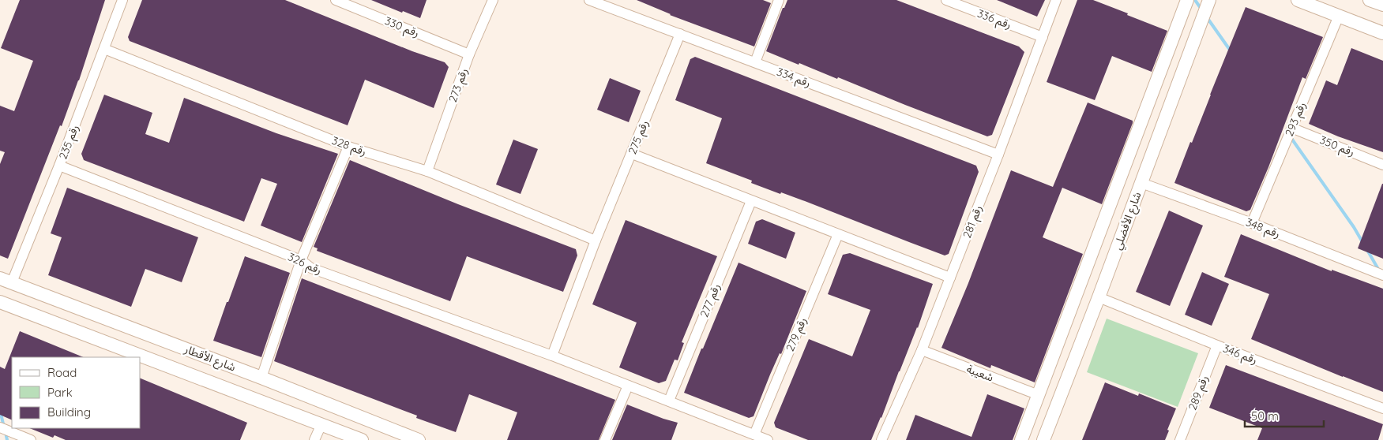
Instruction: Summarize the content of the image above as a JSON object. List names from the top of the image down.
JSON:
{
  "streets": {
    "street": [
      "رقم 336",
      "رقم 330",
      "رقم 334",
      "رقم 273",
      "رقم 293",
      "رقم 275",
      "رقم 235",
      "رقم 328",
      "رقم 350",
      "شارع الأفضلي",
      "رقم 281",
      "رقم 348",
      "رقم 326",
      "رقم 277",
      "رقم 279",
      "رقم 346",
      "شارع الأقطار",
      "شعيبة",
      "رقم 289"
    ]
  },
  "crossings": [
    ["رقم 336", "رقم 281"],
    ["رقم 330", "رقم 273"],
    ["رقم 334", "رقم 275"],
    ["رقم 334", "رقم 281"],
    ["رقم 273", "رقم 328"],
    ["رقم 293", "رقم 350"],
    ["رقم 293", "رقم 348"],
    ["رقم 275", "رقم 328"],
    ["رقم 275", "رقم 326"],
    ["رقم 235", "رقم 328"],
    ["رقم 235", "رقم 326"],
    ["رقم 235", "شارع الأقطار"],
    ["شارع الأفضلي", "رقم 348"],
    ["شارع الأفضلي", "رقم 346"],
    ["شارع الأفضلي", "شعيبة"],
    ["رقم 281", "شعيبة"],
    ["رقم 326", "رقم 277"],
    ["رقم 326", "رقم 279"],
    ["رقم 346", "رقم 289"]
  ],
  "legend": ["Road", "Park", "Building"],
  "scale_bar": "50 m"
}
